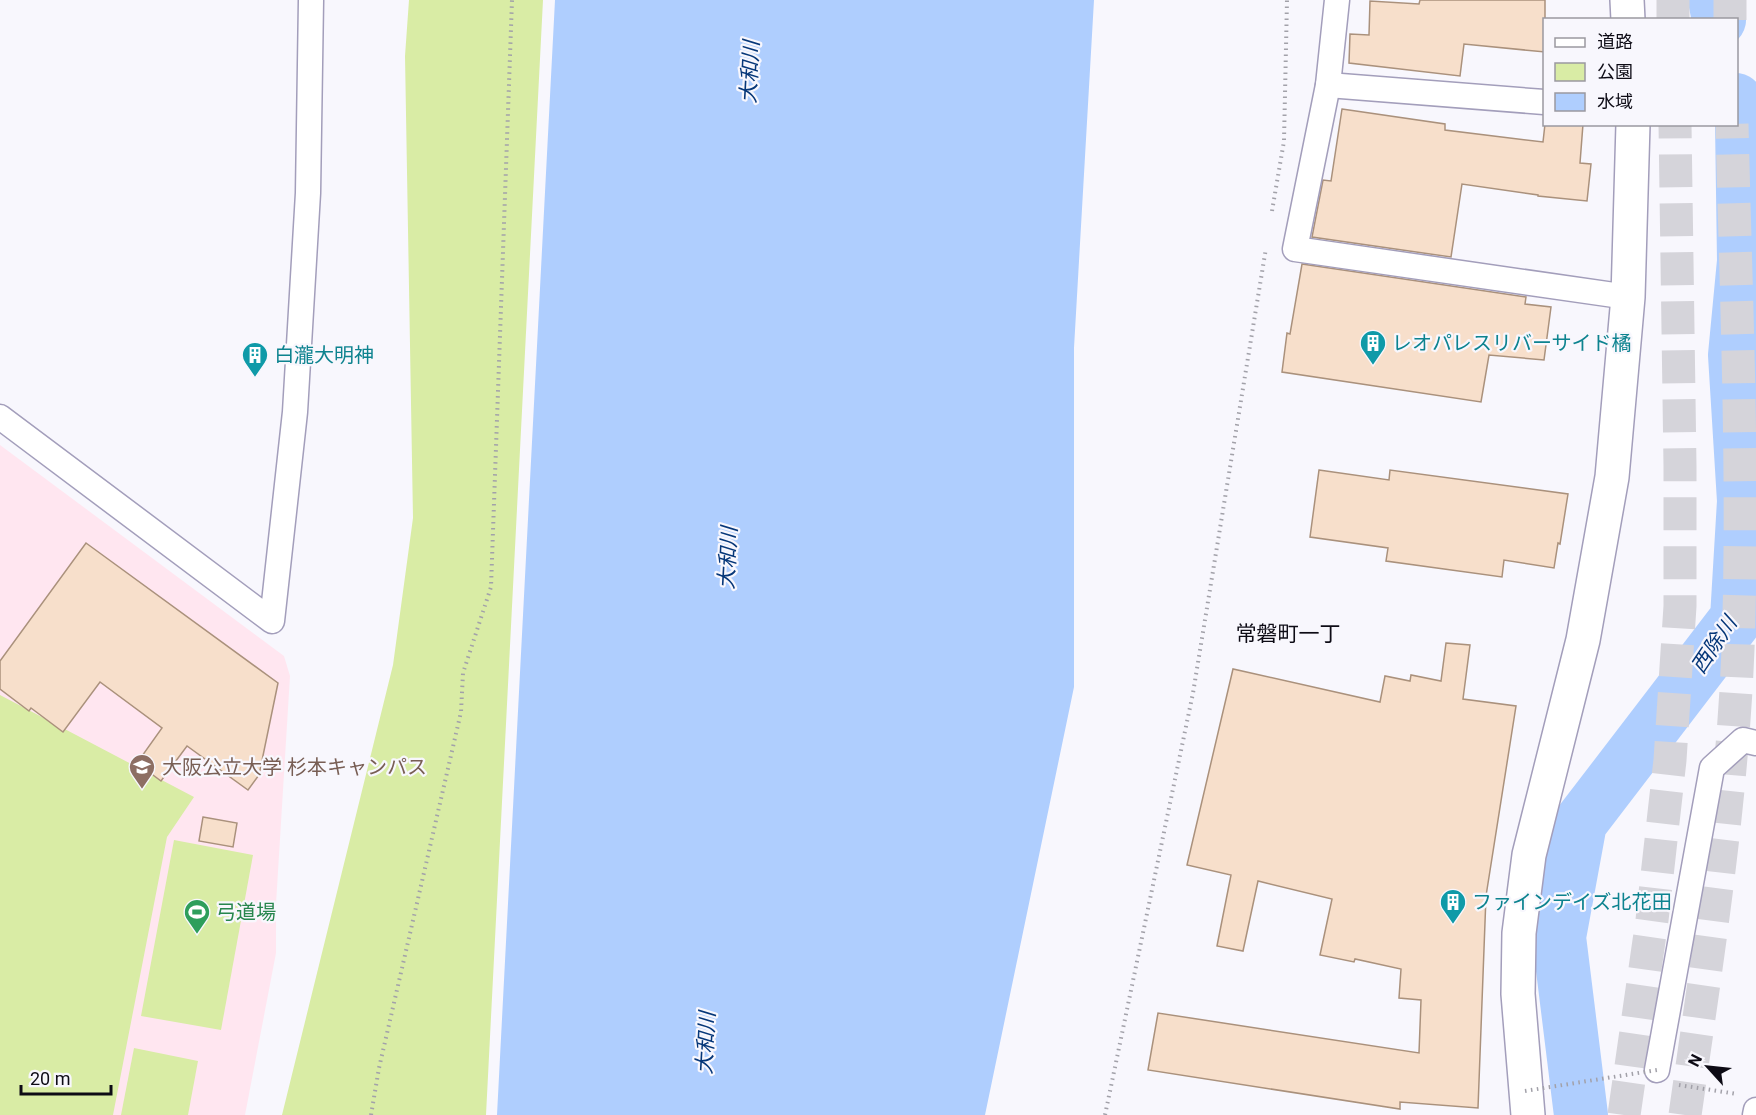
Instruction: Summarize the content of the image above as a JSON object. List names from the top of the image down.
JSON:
{
  "districts": ["常磐町一丁"],
  "water": ["大和川", "西除川"],
  "places": {
    "building": ["レオパレスリバーサイド橘", "白瀧大明神", "ファインデイズ北花田"],
    "school or university": ["大阪公立大学 杉本キャンパス"],
    "sports": ["弓道場"]
  },
  "legend": ["道路", "公園", "水域"],
  "scale_bar": "20 m",
  "north": "top left"
}
